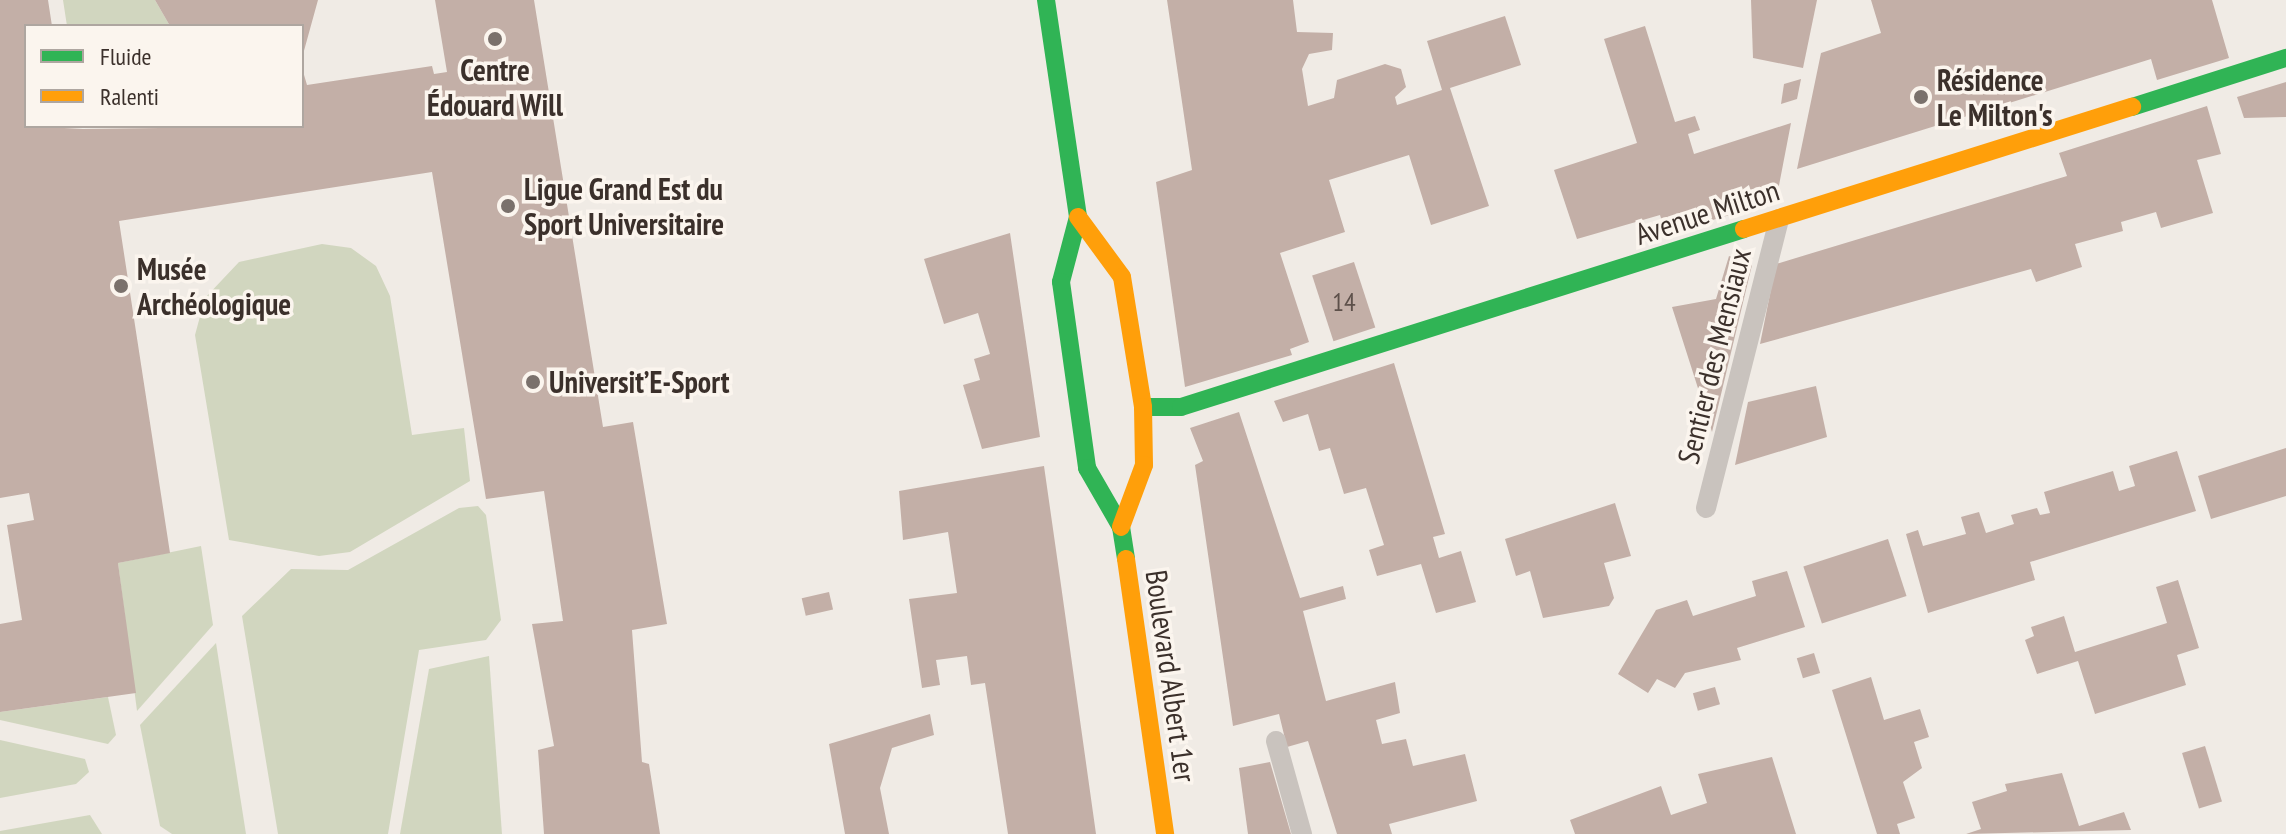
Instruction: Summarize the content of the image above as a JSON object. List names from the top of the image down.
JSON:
{
  "streets": {
    "main road": ["Avenue Milton", "Boulevard Albert 1er"],
    "lane": ["Sentier des Mensiaux"]
  },
  "crossings": [
    ["Avenue Milton", "Sentier des Mensiaux"],
    ["Avenue Milton", "Boulevard Albert 1er"]
  ],
  "places": [
    "Centre Édouard Will",
    "Résidence Le Milton's",
    "Ligue Grand Est du Sport Universitaire",
    "Musée Archéologique",
    "Universit’E-Sport"
  ],
  "house_numbers": ["14"],
  "legend": ["Fluide", "Ralenti"]
}
